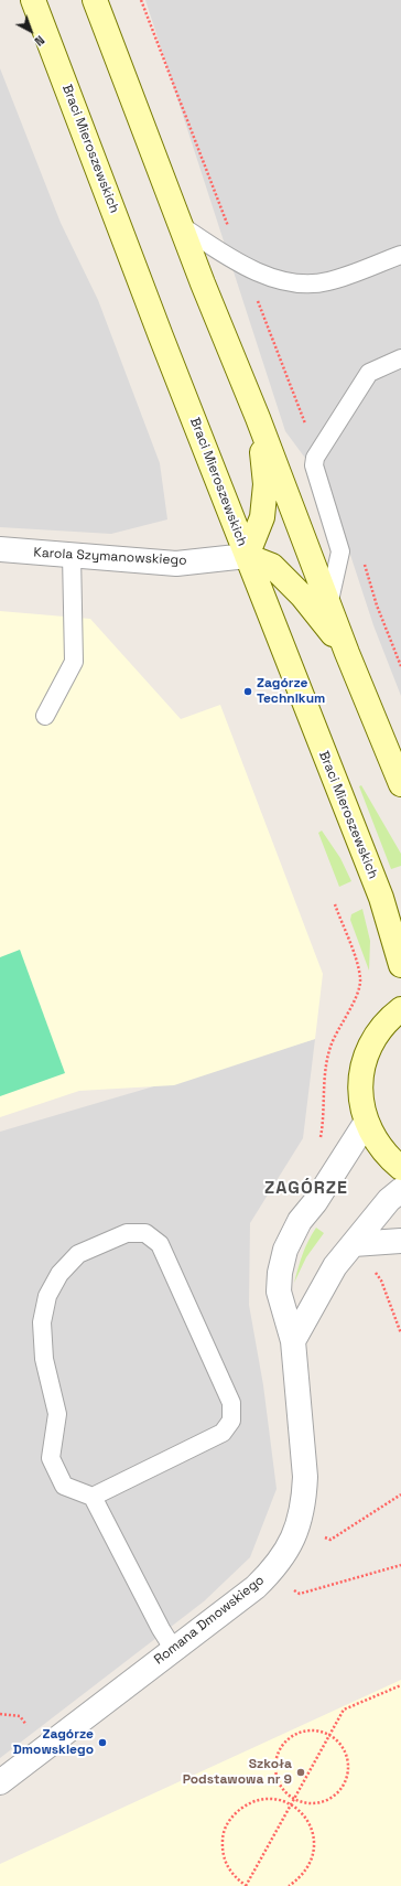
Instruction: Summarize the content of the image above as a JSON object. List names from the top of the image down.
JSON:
{
  "streets": {
    "main road": ["Braci Mieroszewskich"],
    "street": ["Karola Szymanowskiego", "Romana Dmowskiego"]
  },
  "crossings": [
    ["Braci Mieroszewskich", "Karola Szymanowskiego"]
  ],
  "districts": ["ZAGÓRZE"],
  "places": ["Zagórze Technikum", "Zagórze Dmowskiego", "Szkoła Podstawowa nr 9"],
  "north": "bottom right"
}
